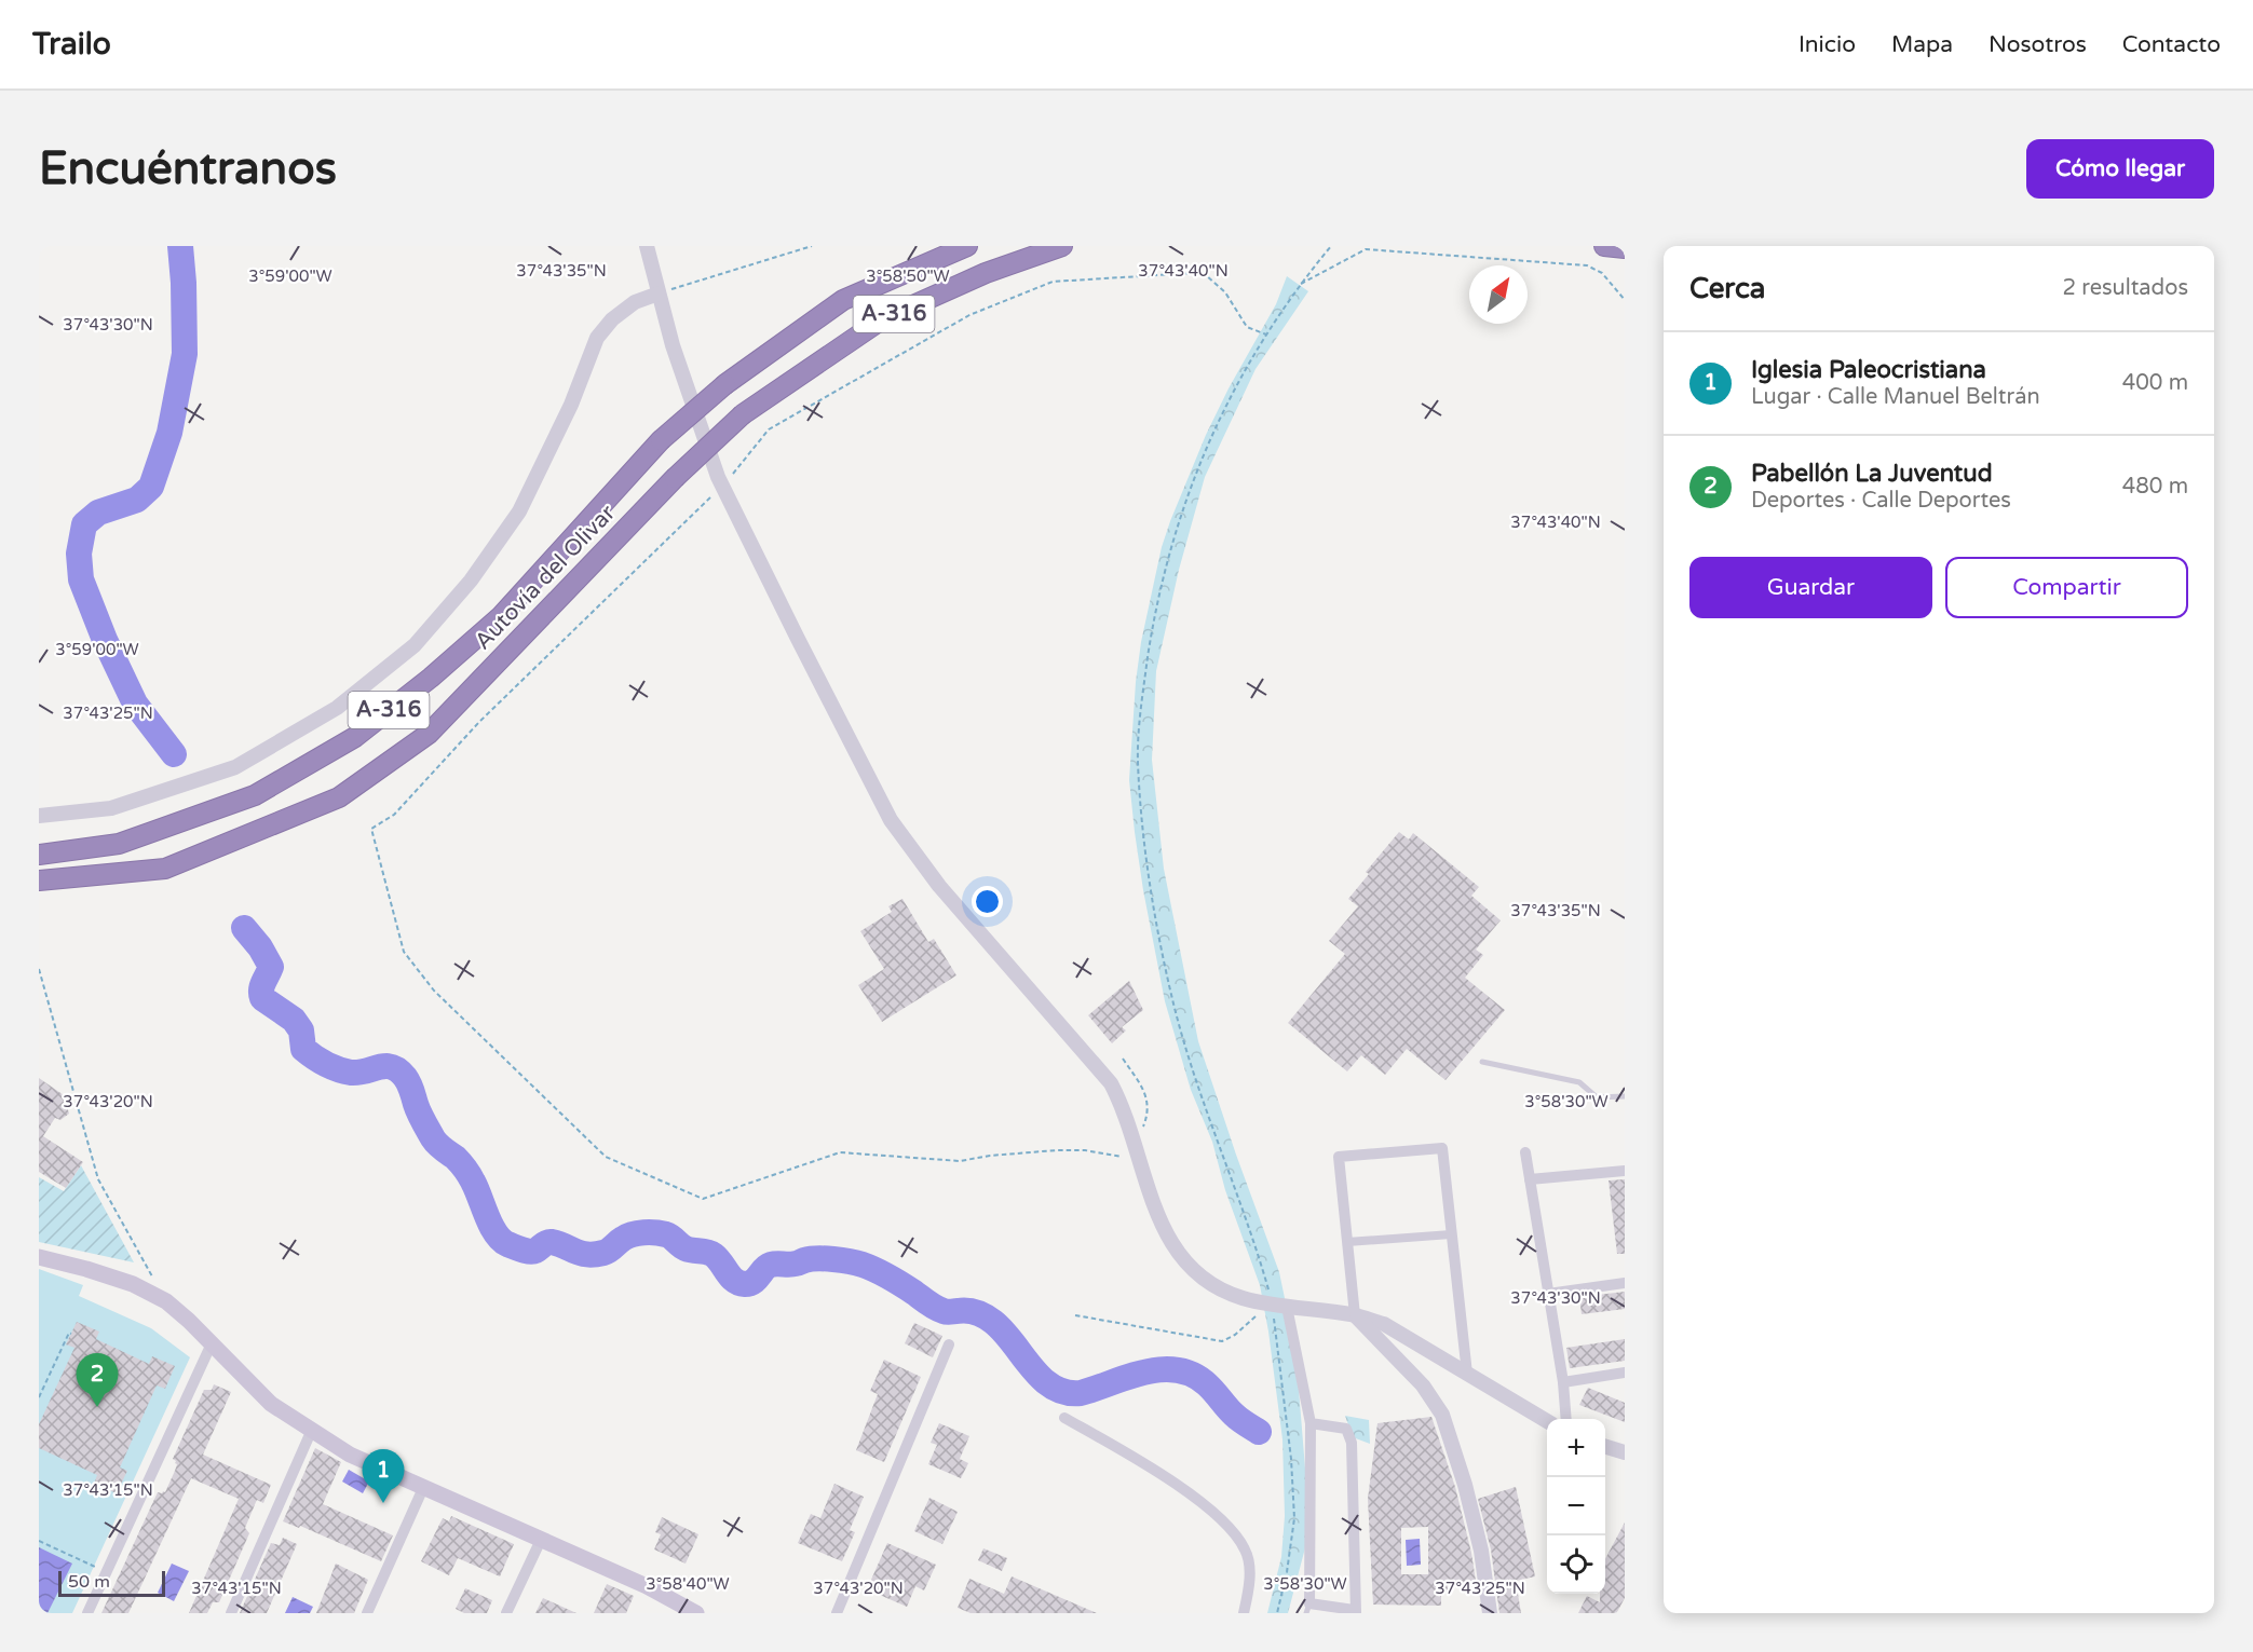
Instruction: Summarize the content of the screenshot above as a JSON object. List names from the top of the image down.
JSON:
{
  "streets": {
    "highway": ["A-316", "Autovía del Olivar"]
  },
  "scale_bar": "50 m",
  "north": "top right",
  "page": {
    "header": "Trailo",
    "nav": [
      "Inicio",
      "Mapa",
      "Nosotros",
      "Contacto"
    ],
    "buttons": [
      "Cómo llegar",
      ["Guardar", "Compartir"]
    ],
    "title": "Encuéntranos",
    "heading": ["Cerca", "2 resultados"],
    "list": [
      {
        "mark": "1",
        "name": "Iglesia Paleocristiana",
        "note": "Lugar · Calle Manuel Beltrán",
        "value": "400 m"
      },
      {
        "mark": "2",
        "name": "Pabellón La Juventud",
        "note": "Deportes · Calle Deportes",
        "value": "480 m"
      }
    ],
    "pins": ["2", "1"],
    "map_buttons": ["+", "−"],
    "scale": "50 m"
  },
  "coordinates": [
    "37°43'35\"N",
    "37°43'40\"N",
    "3°59'00\"W",
    "3°58'50\"W",
    "37°43'30\"N",
    "37°43'25\"N",
    "3°58'30\"W",
    "37°43'20\"N",
    "37°43'15\"N",
    "3°58'40\"W"
  ]
}
